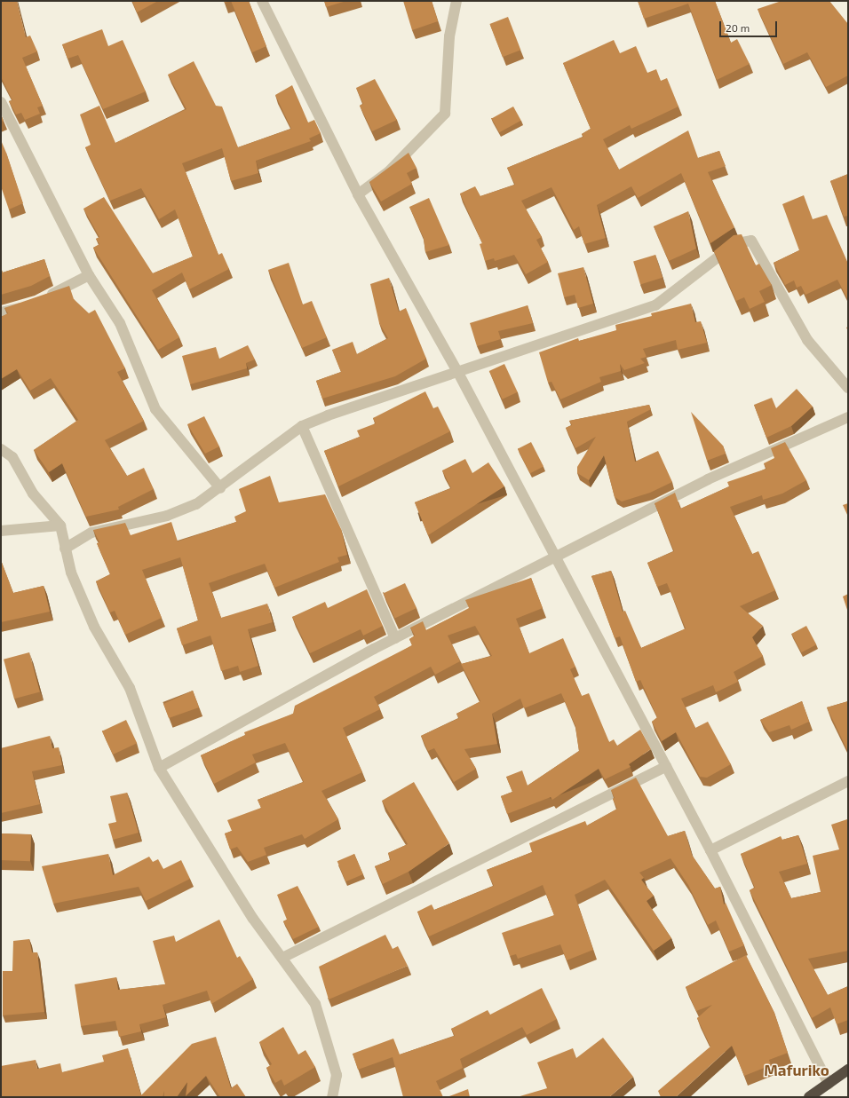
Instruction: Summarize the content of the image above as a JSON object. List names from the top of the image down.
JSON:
{
  "districts": ["Mafuriko"],
  "scale_bar": "20 m"
}
